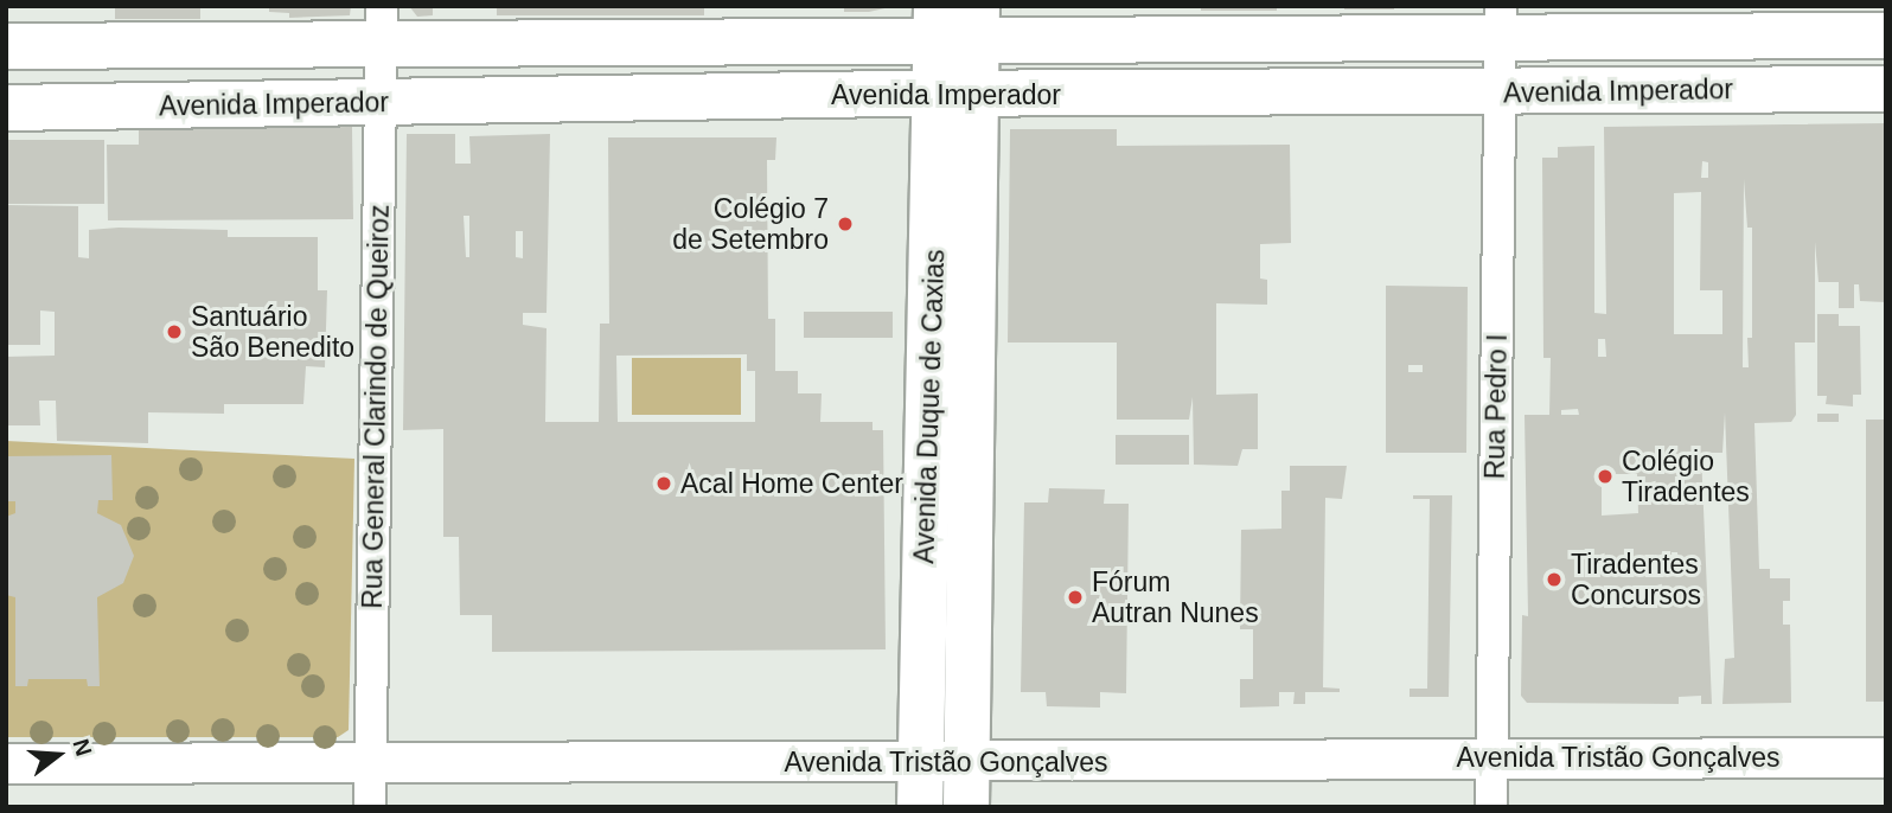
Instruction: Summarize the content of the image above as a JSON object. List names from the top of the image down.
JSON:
{
  "streets": {
    "main road": ["Avenida Imperador", "Avenida Duque de Caxias"],
    "street": ["Rua General Clarindo de Queiroz", "Rua Pedro I", "Avenida Tristão Gonçalves"]
  },
  "crossings": [
    ["Avenida Imperador", "Rua General Clarindo de Queiroz"],
    ["Avenida Imperador", "Avenida Duque de Caxias"],
    ["Avenida Imperador", "Rua Pedro I"],
    ["Rua General Clarindo de Queiroz", "Avenida Tristão Gonçalves"],
    ["Avenida Duque de Caxias", "Avenida Tristão Gonçalves"],
    ["Rua Pedro I", "Avenida Tristão Gonçalves"]
  ],
  "places": [
    "Colégio 7 de Setembro",
    "Santuário São Benedito",
    "Colégio Tiradentes",
    "Acal Home Center",
    "Tiradentes Concursos",
    "Fórum Autran Nunes"
  ],
  "north": "right"
}
